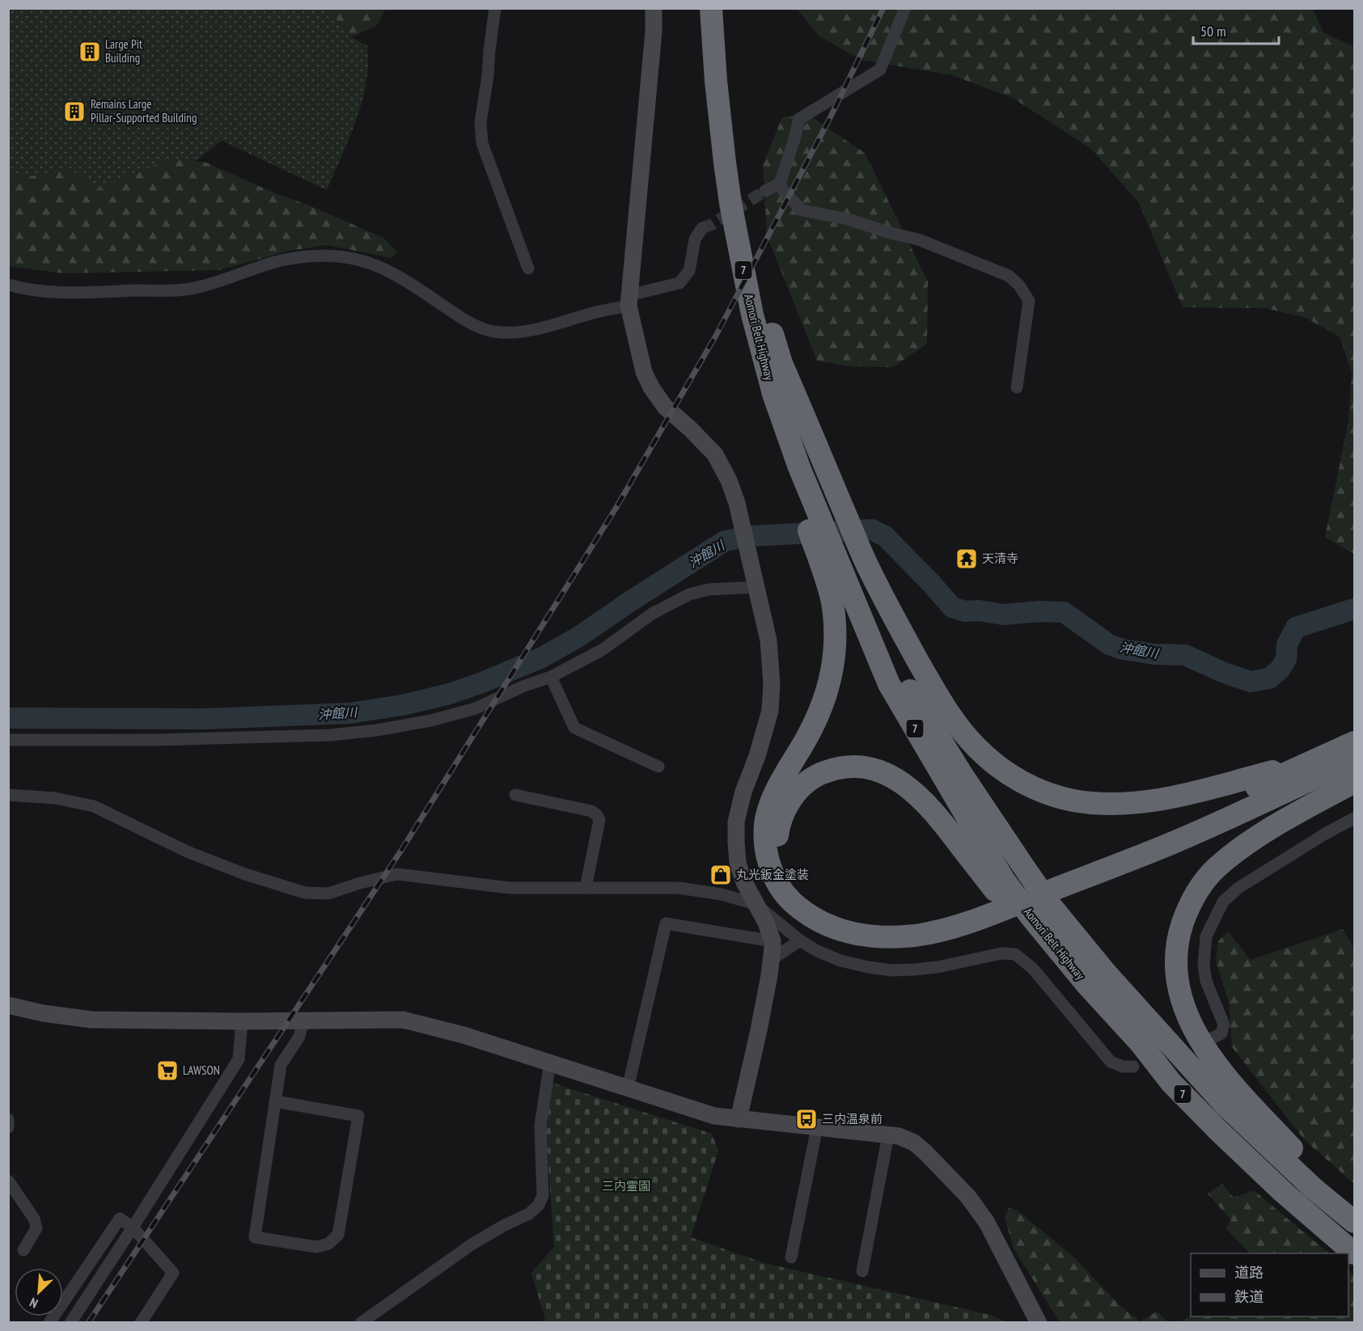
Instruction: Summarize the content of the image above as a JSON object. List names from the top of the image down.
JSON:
{
  "streets": {
    "highway": ["7", "Aomori Belt Highway"]
  },
  "crossings": [
    ["7", "Aomori Belt Highway"]
  ],
  "water": ["沖館川"],
  "parks": ["三内霊園"],
  "places": {
    "building": ["Large Pit Building", "Remains Large Pillar-Supported Building"],
    "temple": ["天清寺"],
    "shop": ["丸光鈑金塗装"],
    "supermarket": ["LAWSON"],
    "bus stop": ["三内温泉前"]
  },
  "legend": ["道路", "鉄道"],
  "scale_bar": "50 m",
  "north": "bottom left"
}
